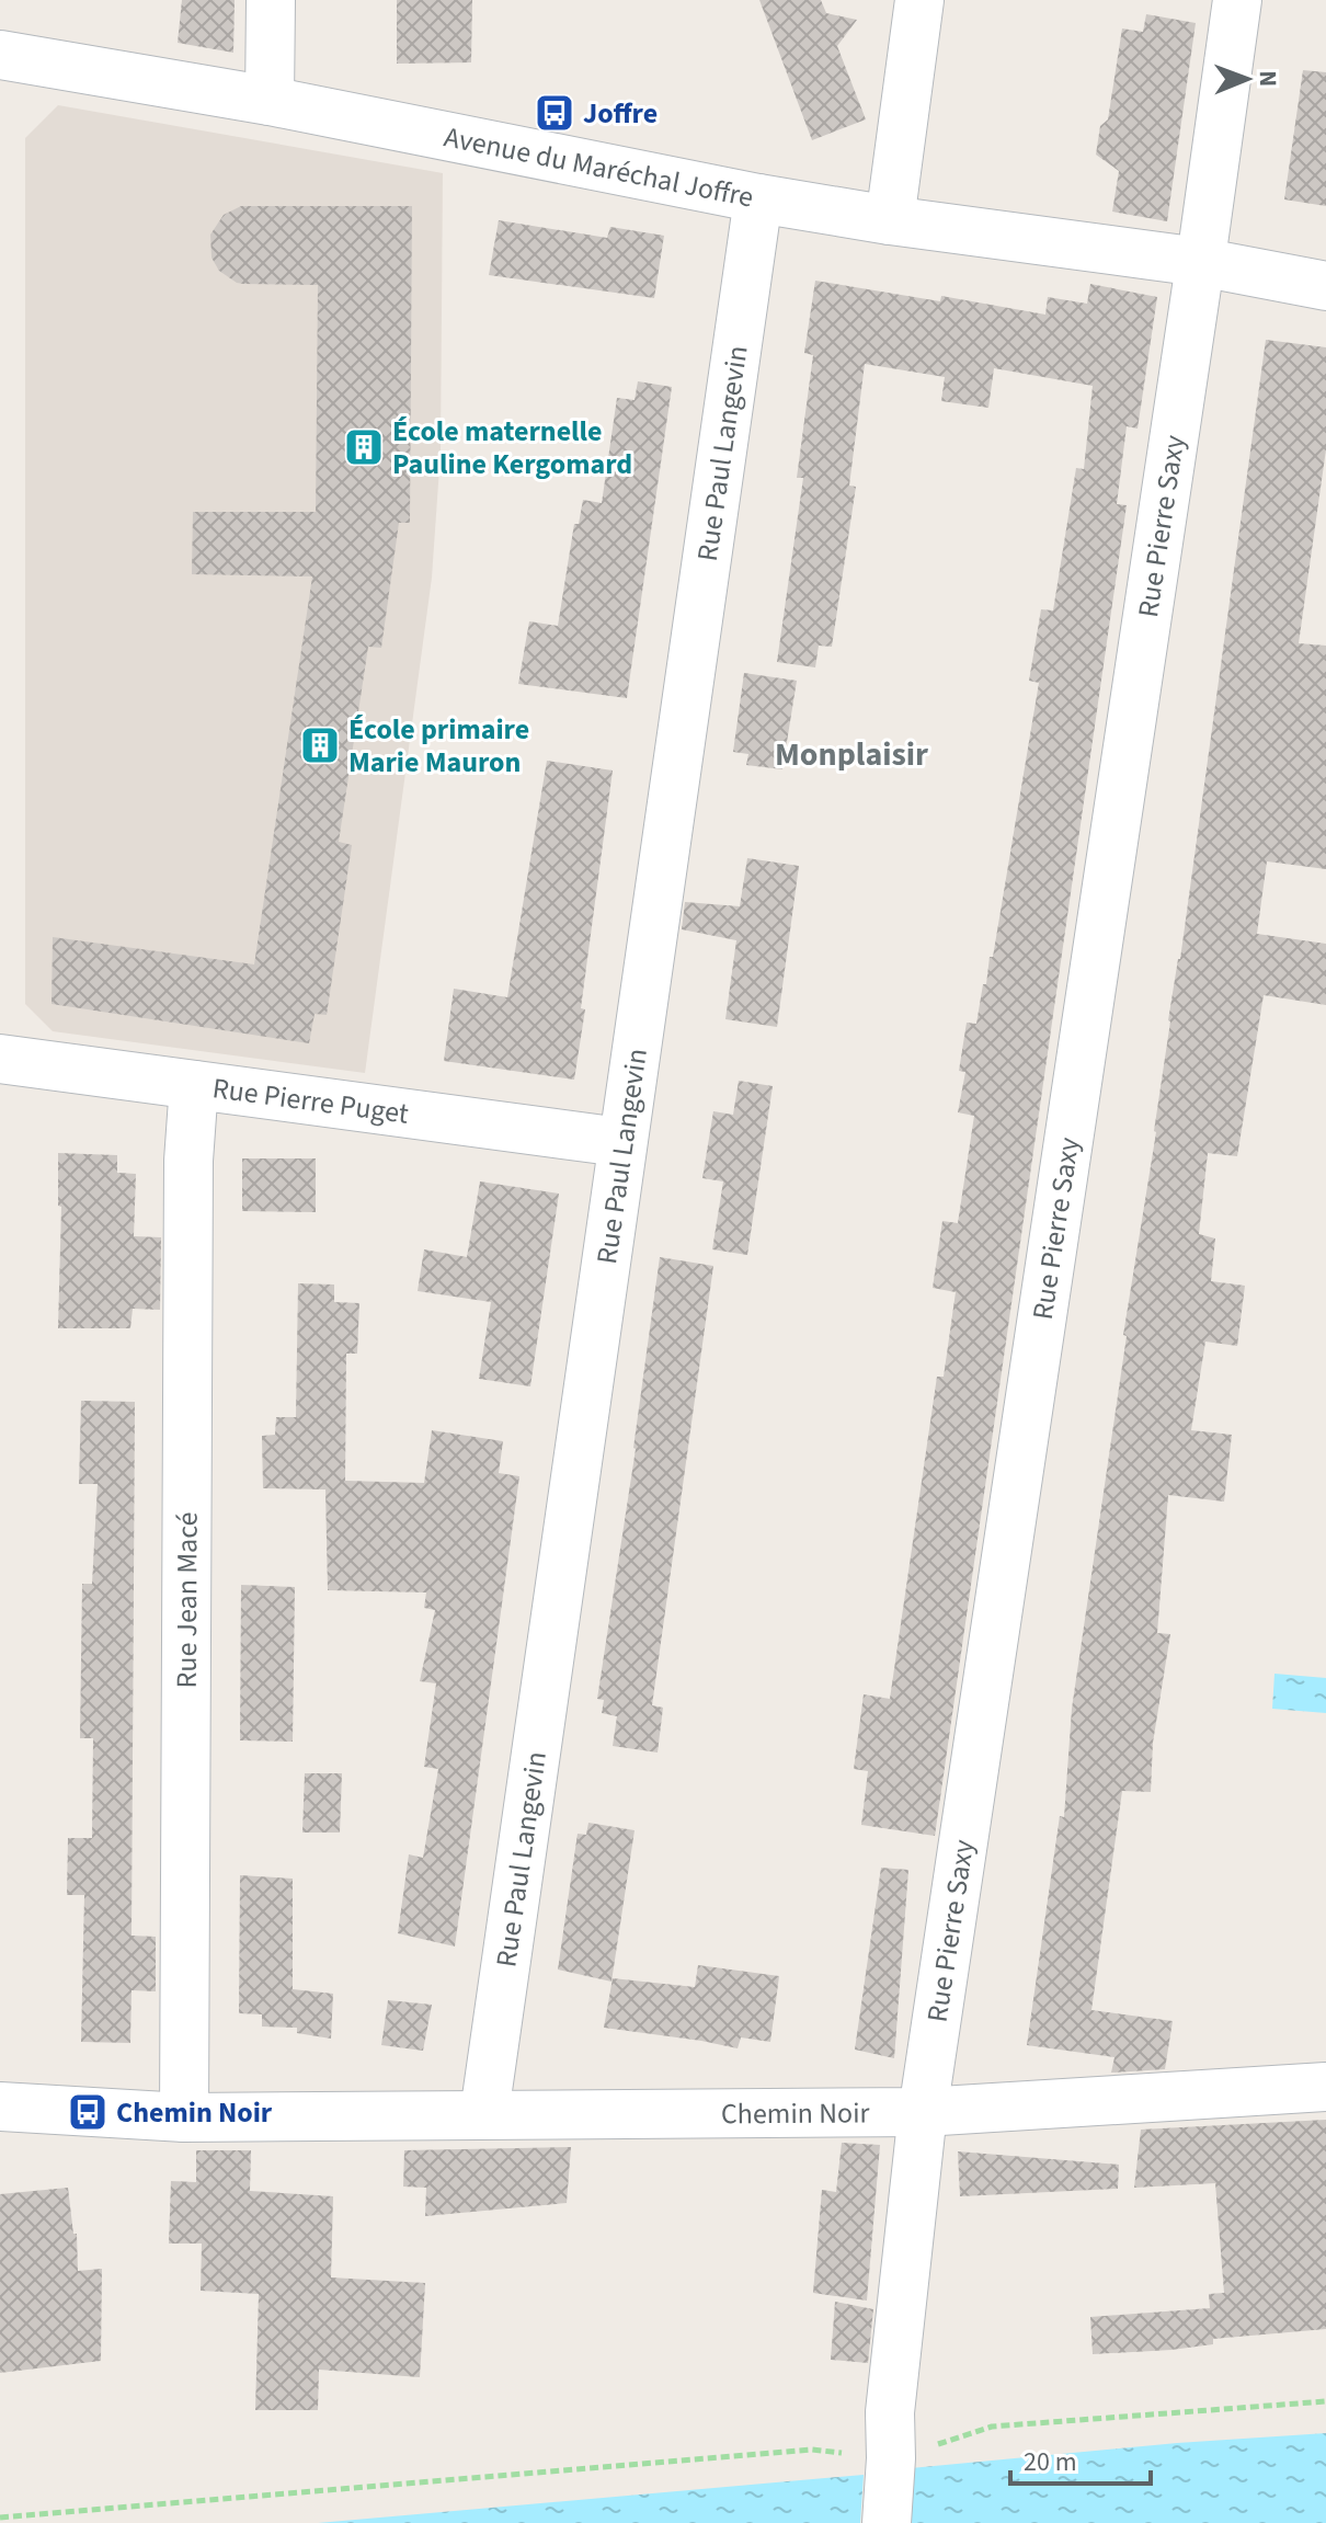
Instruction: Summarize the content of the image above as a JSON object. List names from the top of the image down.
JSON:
{
  "streets": {
    "street": [
      "Avenue du Maréchal Joffre",
      "Rue Paul Langevin",
      "Rue Pierre Saxy",
      "Rue Pierre Puget",
      "Rue Jean Macé",
      "Chemin Noir"
    ]
  },
  "crossings": [
    ["Avenue du Maréchal Joffre", "Rue Paul Langevin"],
    ["Avenue du Maréchal Joffre", "Rue Pierre Saxy"],
    ["Rue Paul Langevin", "Rue Pierre Puget"],
    ["Rue Paul Langevin", "Chemin Noir"],
    ["Rue Pierre Saxy", "Chemin Noir"],
    ["Rue Pierre Puget", "Rue Jean Macé"],
    ["Rue Jean Macé", "Chemin Noir"]
  ],
  "districts": ["Monplaisir"],
  "places": {
    "bus stop": ["Joffre", "Chemin Noir"],
    "building": ["École maternelle Pauline Kergomard", "École primaire Marie Mauron"]
  },
  "scale_bar": "20 m",
  "north": "right"
}
